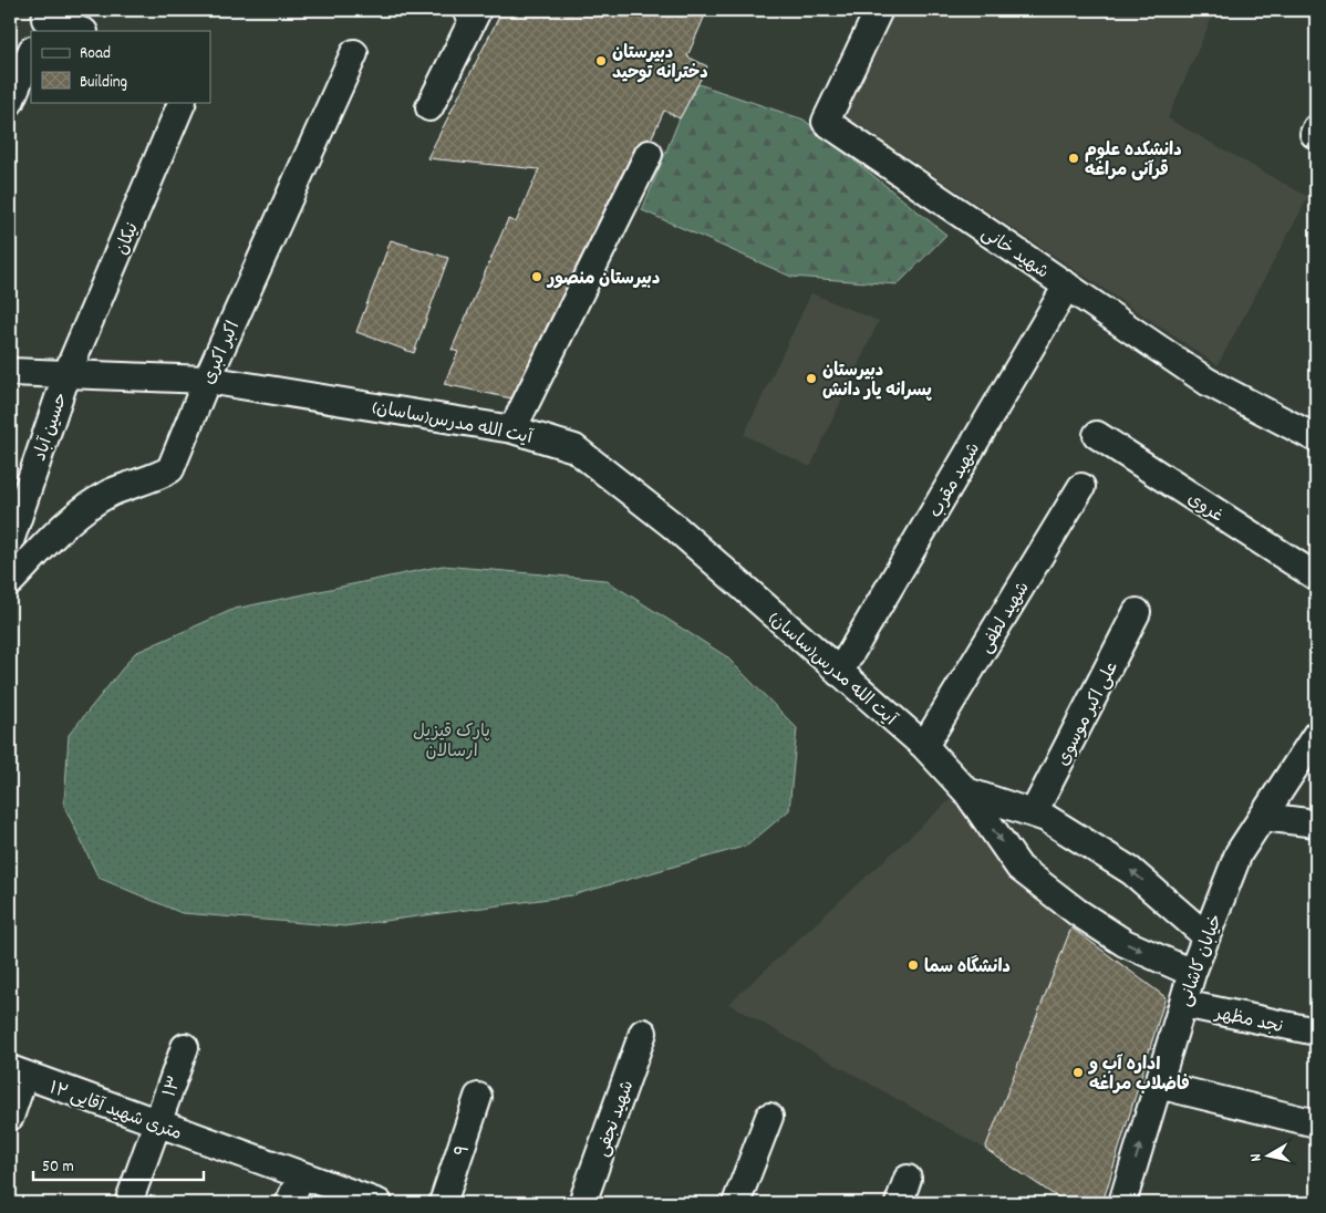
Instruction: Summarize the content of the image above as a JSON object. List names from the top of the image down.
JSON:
{
  "streets": {
    "street": [
      "نیکان",
      "شهید خانی",
      "اکبر اکبری",
      "آیت الله مدرس(ساسان)",
      "حسین آباد",
      "شهید مقرب",
      "غروی",
      "شهید لطفی",
      "علی اکبر موسوی",
      "خیابان کاشانی",
      "نجد مظهر",
      "۱۳",
      "۱۲ متری شهید آقایی",
      "شهید نجفی",
      "۹"
    ]
  },
  "crossings": [
    ["نیکان", "آیت الله مدرس(ساسان)"],
    ["نیکان", "حسین آباد"],
    ["شهید خانی", "شهید مقرب"],
    ["اکبر اکبری", "آیت الله مدرس(ساسان)"],
    ["آیت الله مدرس(ساسان)", "حسین آباد"],
    ["آیت الله مدرس(ساسان)", "شهید مقرب"],
    ["آیت الله مدرس(ساسان)", "شهید لطفی"],
    ["آیت الله مدرس(ساسان)", "علی اکبر موسوی"],
    ["آیت الله مدرس(ساسان)", "خیابان کاشانی"],
    ["خیابان کاشانی", "نجد مظهر"],
    ["۱۳", "۱۲ متری شهید آقایی"]
  ],
  "parks": ["پارک قیزیل ارسالان"],
  "places": [
    "دبیرستان دخترانه توحید",
    "دانشکده علوم قرآنی مراغه",
    "دبیرستان منصور",
    "دبیرستان پسرانه یار دانش",
    "دانشگاه سما",
    "اداره آب و فاضلاب مراغه"
  ],
  "legend": ["Road", "Building"],
  "scale_bar": "50 m",
  "north": "left"
}
